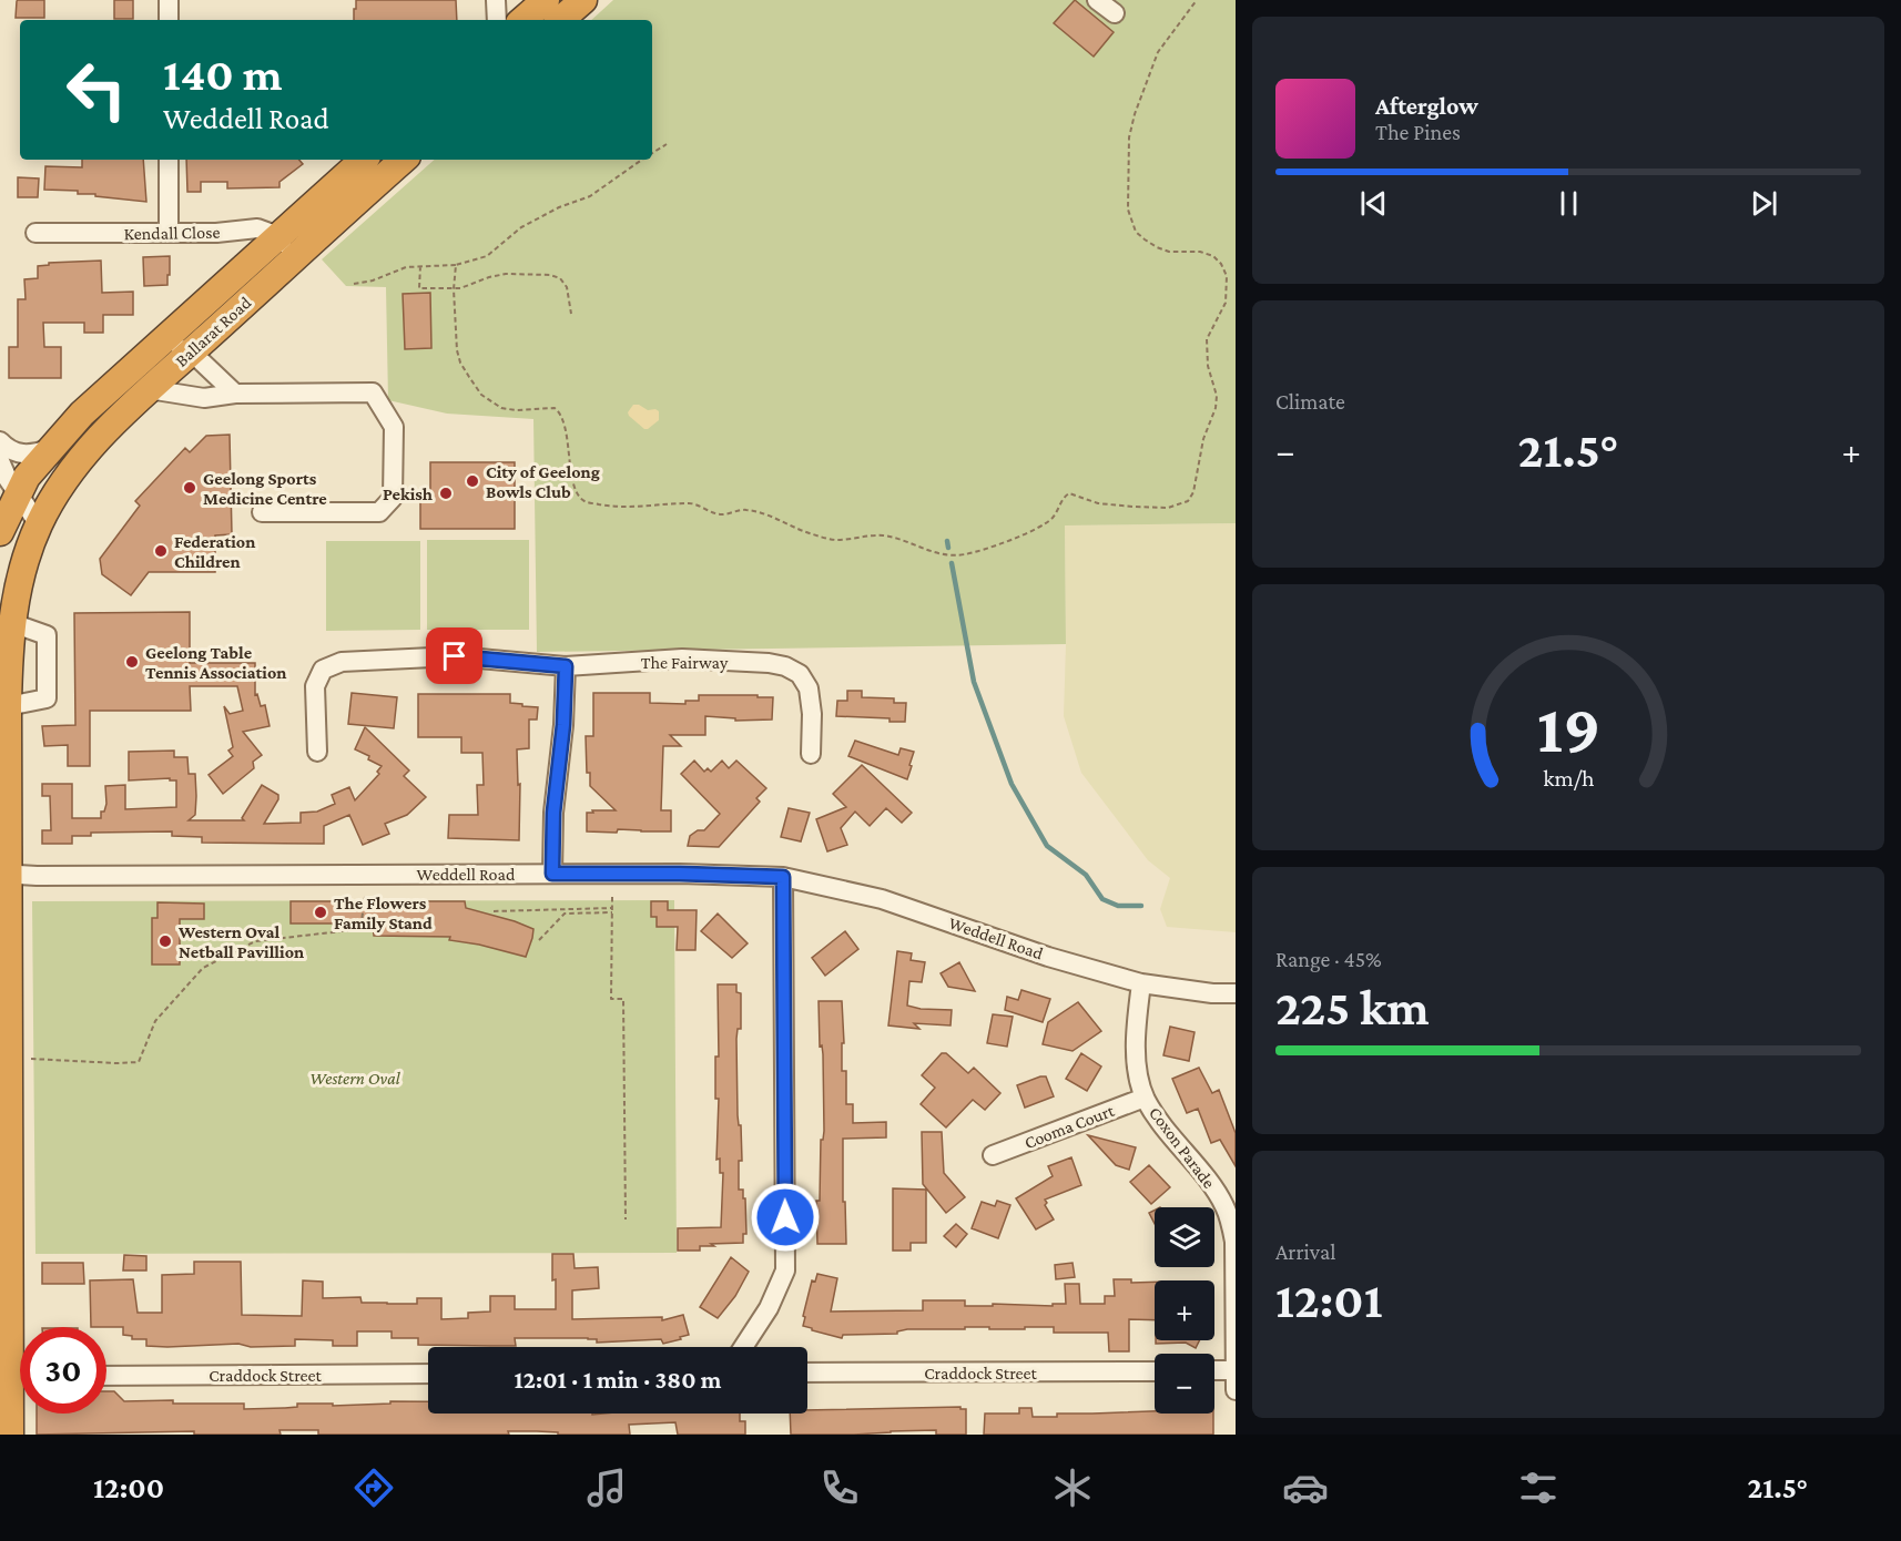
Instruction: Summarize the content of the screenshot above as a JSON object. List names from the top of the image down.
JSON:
{
  "streets": {
    "highway": ["Ballarat Road"],
    "street": [
      "Kendall Close",
      "The Fairway",
      "Weddell Road",
      "Cooma Court",
      "Coxon Parade",
      "Craddock Street"
    ]
  },
  "crossings": [
    ["Kendall Close", "Ballarat Road"],
    ["Ballarat Road", "Weddell Road"],
    ["Weddell Road", "Coxon Parade"],
    ["Cooma Court", "Coxon Parade"]
  ],
  "parks": ["Western Oval"],
  "places": [
    "City of Geelong Bowls Club",
    "Geelong Sports Medicine Centre",
    "Pekish",
    "Federation Children",
    "Geelong Table Tennis Association",
    "The Flowers Family Stand",
    "Western Oval Netball Pavillion"
  ],
  "page": {
    "turn": ["140 m", "Weddell Road"],
    "song": ["Afterglow", "The Pines"],
    "tile": [
      "Climate",
      ["Range · 45%", "225 km"],
      ["Arrival", "12:01"]
    ],
    "heat": ["−", "21.5°", "+"],
    "map_buttons": ["+", "−"],
    "limit": "30",
    "trip": "12:01 · 1 min · 380 m",
    "tabs": ["12:00", "21.5°"],
    "gauge": ["19", "km/h"]
  }
}
